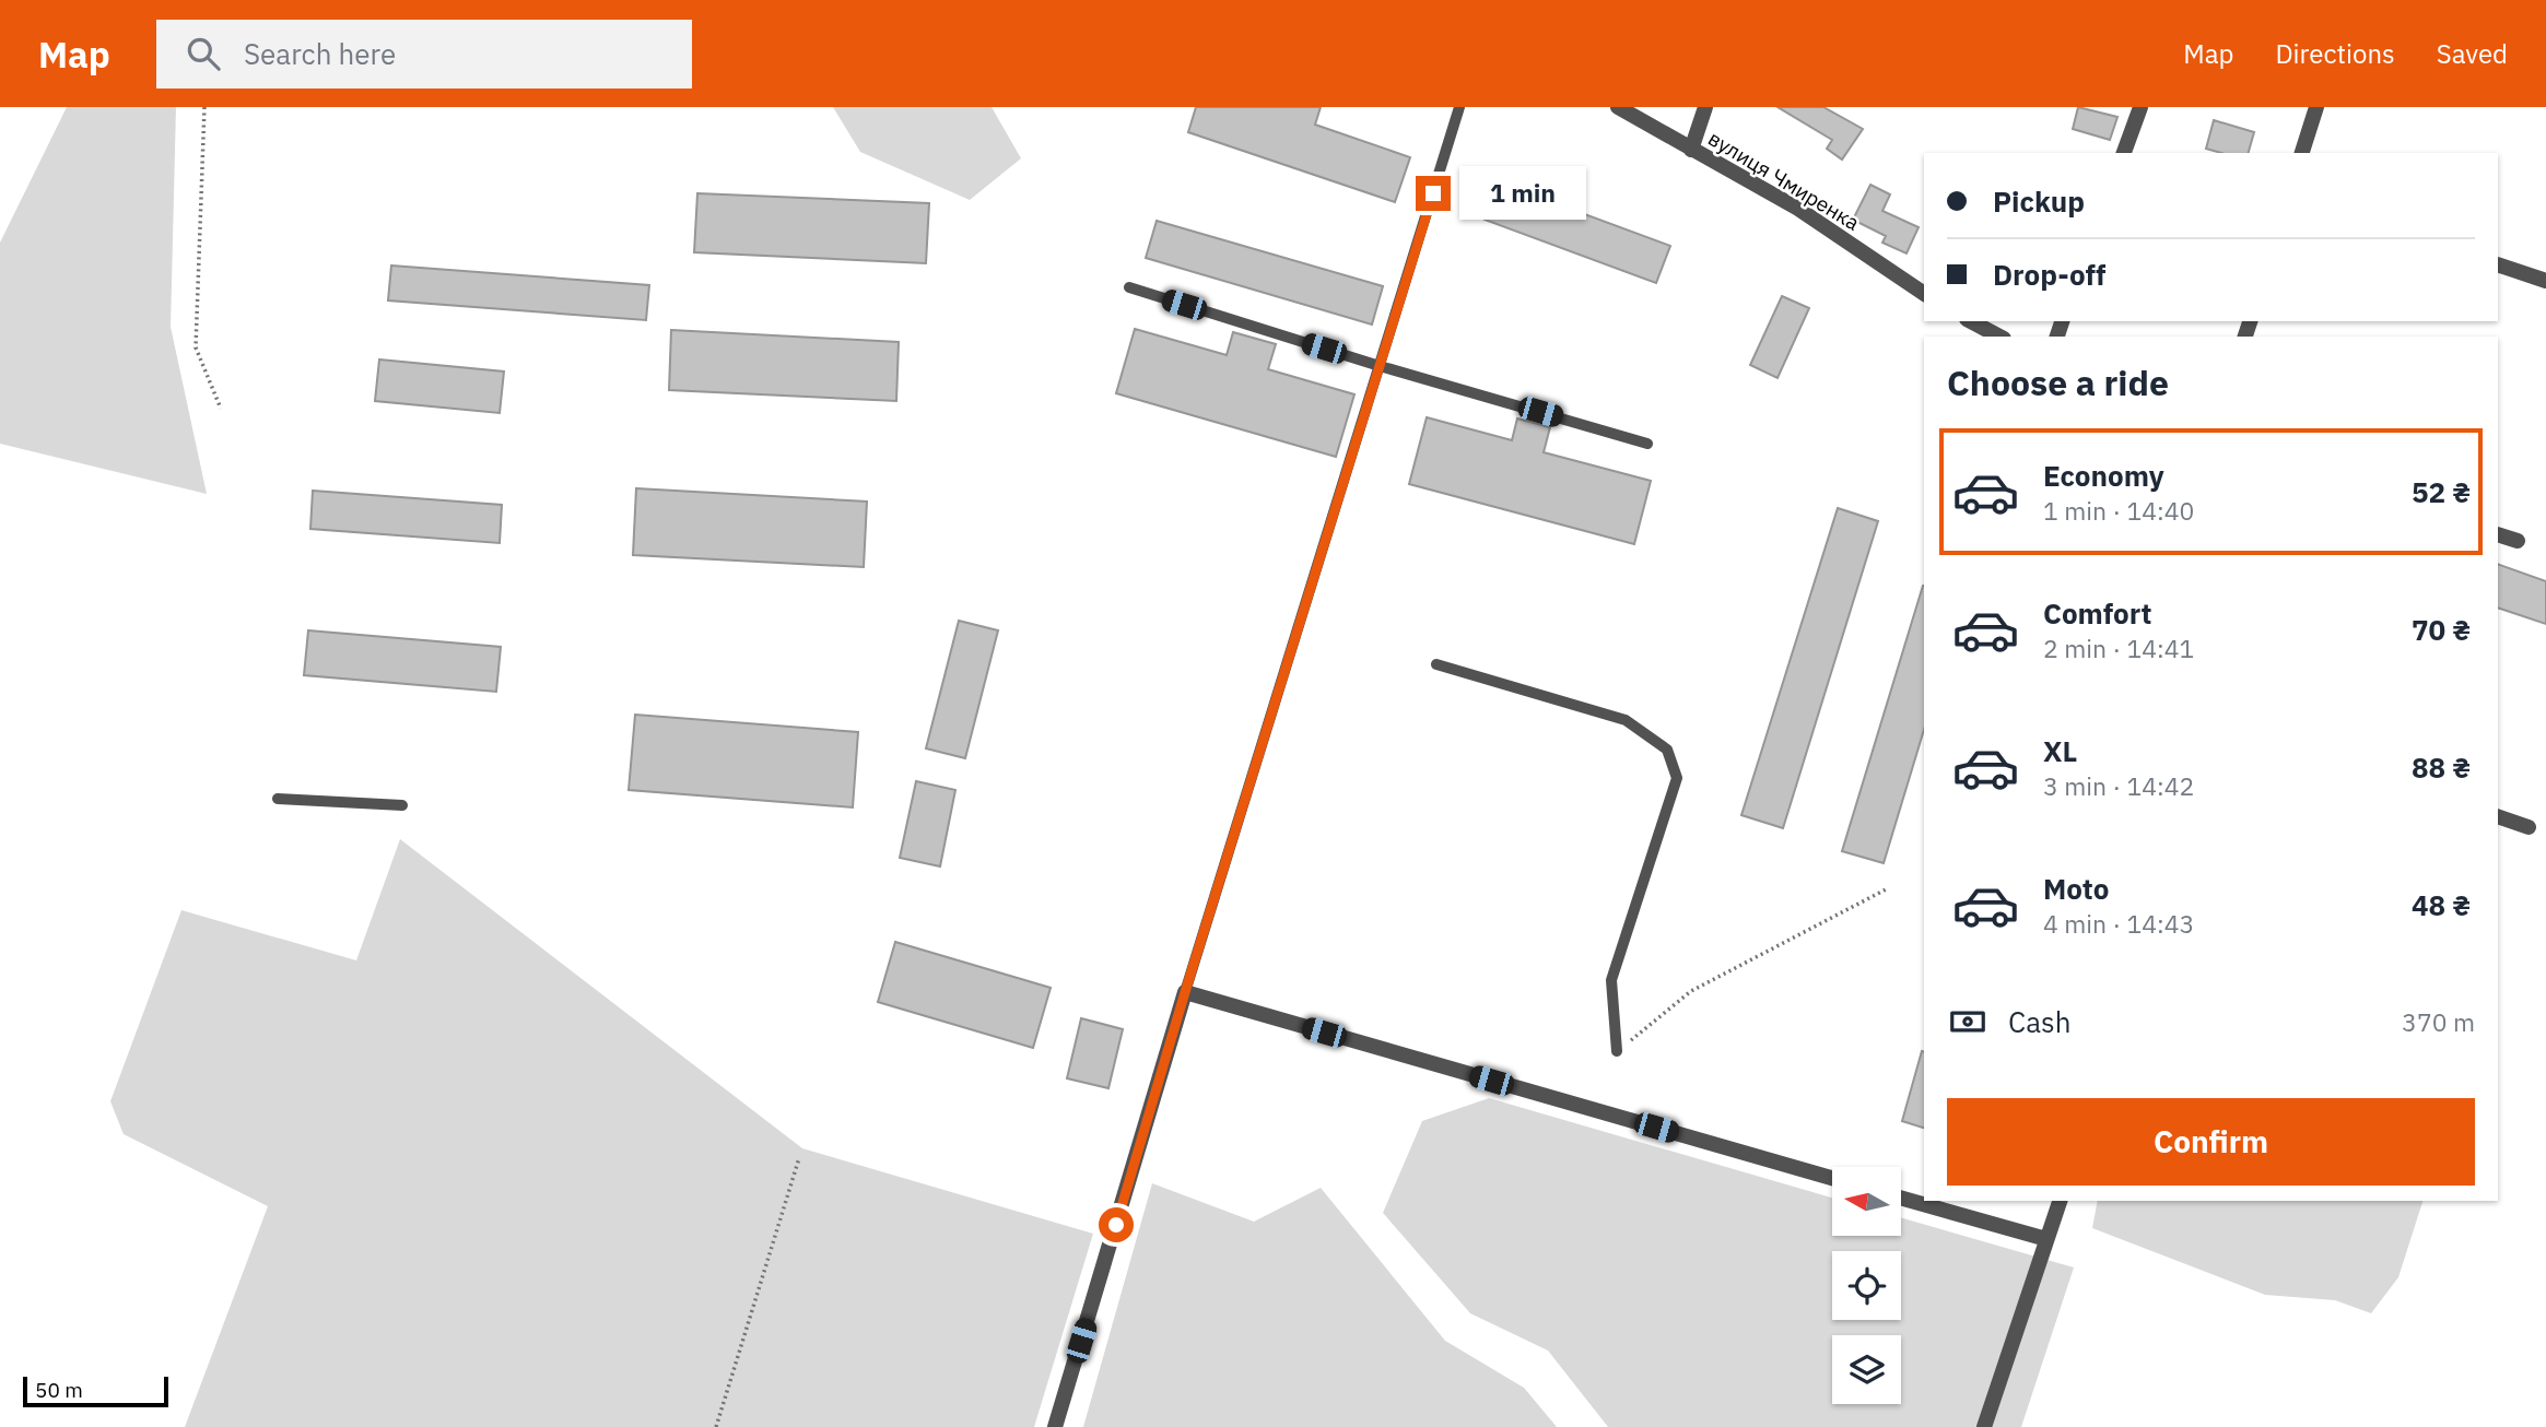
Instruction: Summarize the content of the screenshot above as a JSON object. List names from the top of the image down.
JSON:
{
  "streets": {
    "street": ["вулиця Чмиренка"]
  },
  "scale_bar": "50 m",
  "north": "left",
  "page": {
    "header": "Map",
    "search": "Search here",
    "nav": ["Map", "Directions", "Saved"],
    "banner": ["Pickup", "Drop-off"],
    "bubble": "1 min",
    "heading": "Choose a ride",
    "list": [
      {
        "name": "Economy",
        "note": "1 min · 14:40",
        "value": "52 ₴"
      },
      {
        "name": "Comfort",
        "note": "2 min · 14:41",
        "value": "70 ₴"
      },
      {
        "name": "XL",
        "note": "3 min · 14:42",
        "value": "88 ₴"
      },
      {
        "name": "Moto",
        "note": "4 min · 14:43",
        "value": "48 ₴"
      }
    ],
    "pay": ["Cash", "370 m"],
    "buttons": "Confirm",
    "scale": "50 m"
  }
}
